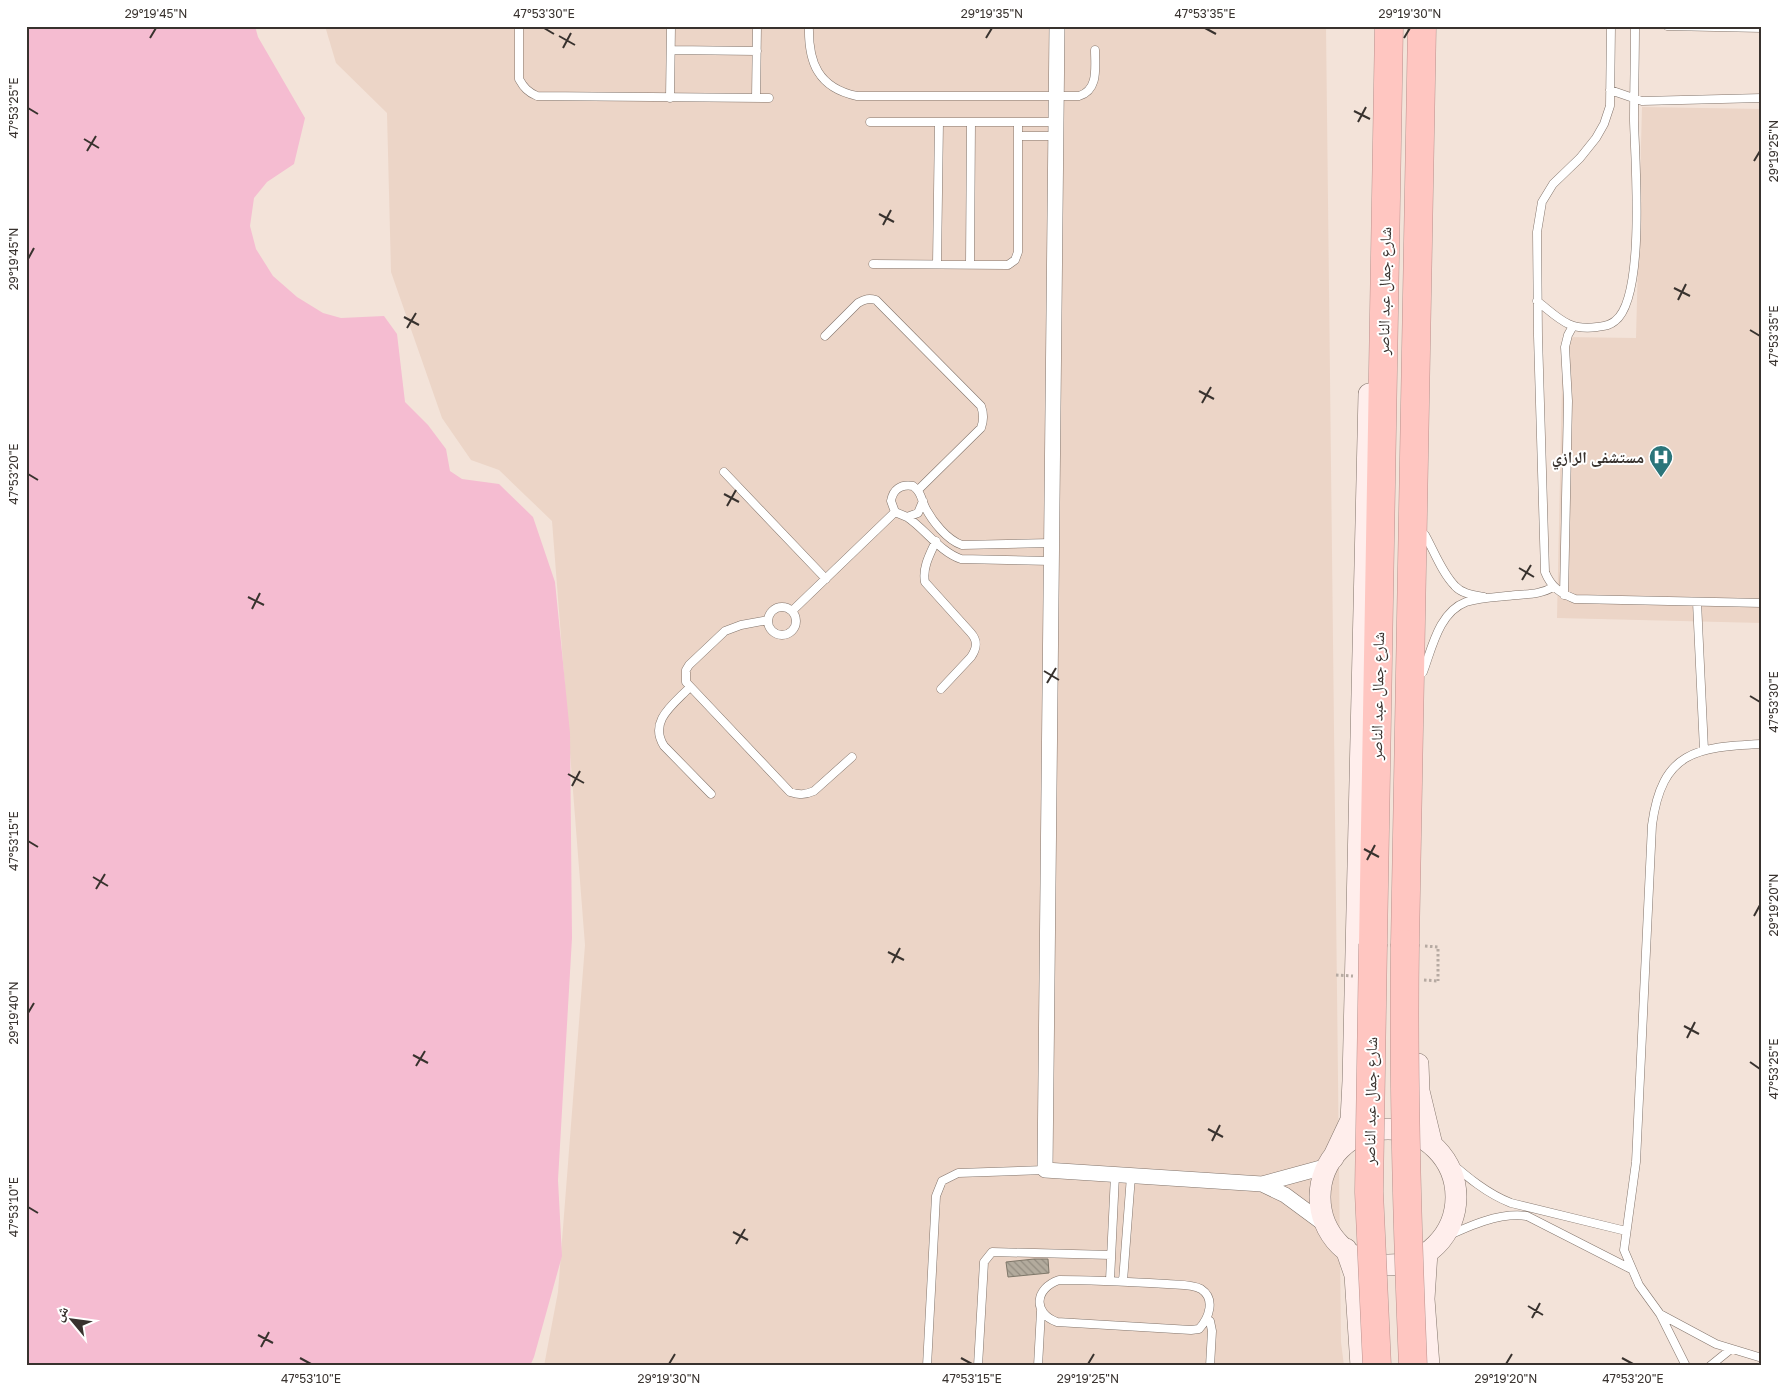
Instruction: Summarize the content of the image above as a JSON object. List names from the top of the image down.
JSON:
{
  "streets": {
    "highway": ["شارع جمال عبد الناصر"]
  },
  "places": {
    "hospital": ["مستشفى الرازي"]
  },
  "north": "top left",
  "coordinates": [
    "29°19'45\"N",
    "47°53'30\"E",
    "29°19'35\"N",
    "47°53'35\"E",
    "29°19'30\"N",
    "47°53'25\"E",
    "29°19'25\"N",
    "47°53'20\"E",
    "47°53'15\"E",
    "29°19'20\"N",
    "29°19'40\"N",
    "47°53'10\"E"
  ]
}
